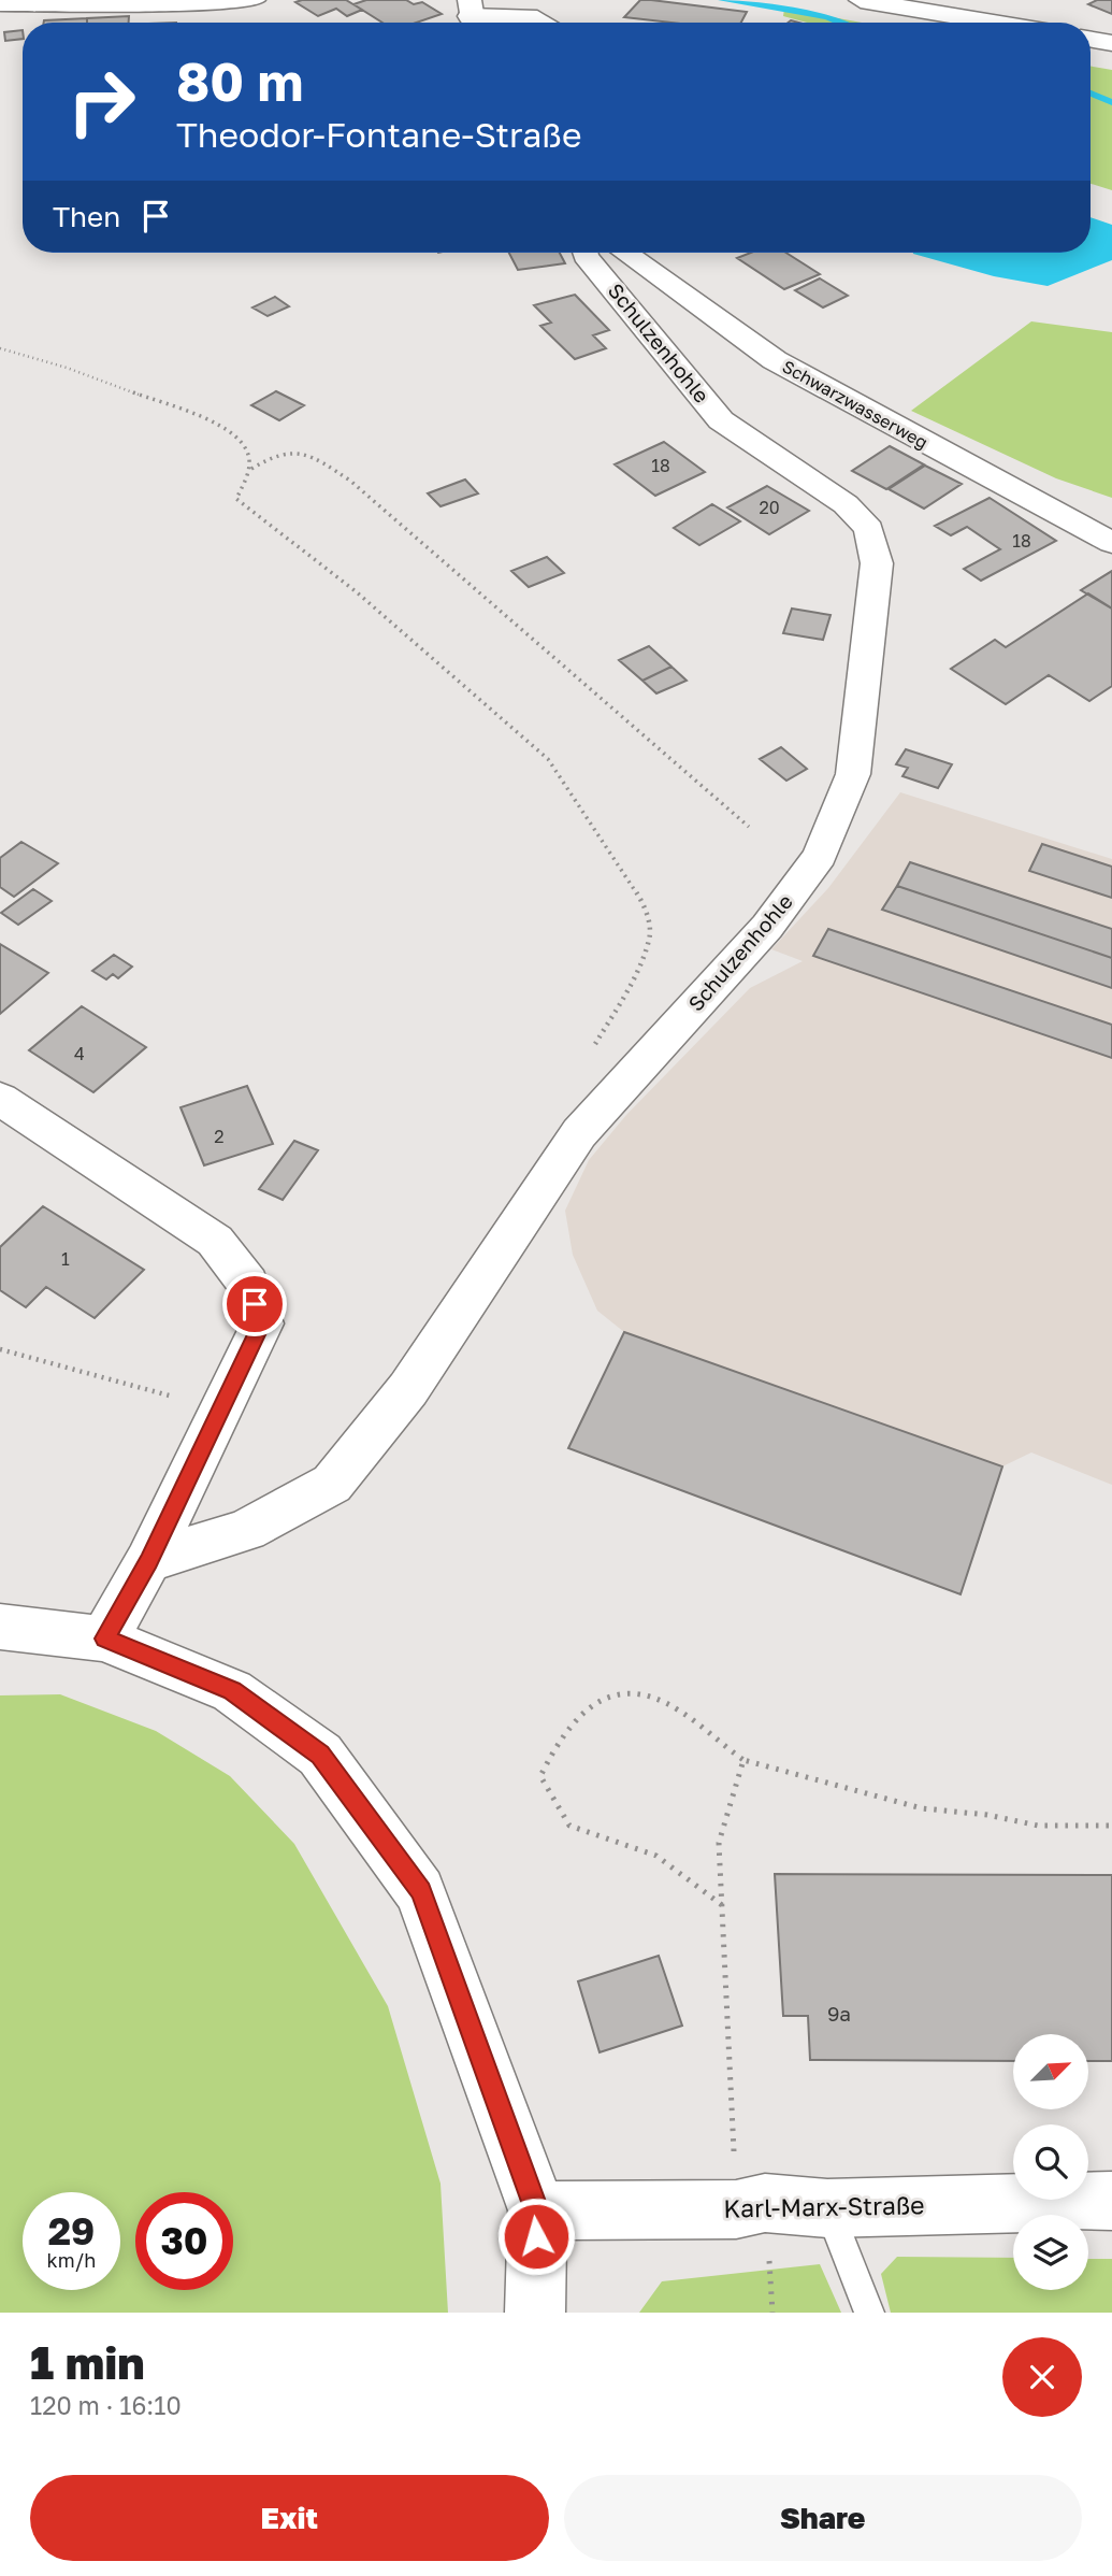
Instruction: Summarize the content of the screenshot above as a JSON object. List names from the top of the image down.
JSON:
{
  "streets": {
    "street": ["Schulzenhohle", "Schwarzwasserweg", "Karl-Marx-Straße"]
  },
  "house_numbers": [
    "18",
    "20",
    "18",
    "4",
    "2",
    "1",
    "9a"
  ],
  "north": "top right",
  "page": {
    "turn": ["80 m", "Theodor-Fontane-Straße"],
    "then": "Then",
    "speed": "29 km/h",
    "limit": "30",
    "heading": ["1 min", "120 m · 16:10"],
    "buttons": ["Exit", "Share"]
  }
}
